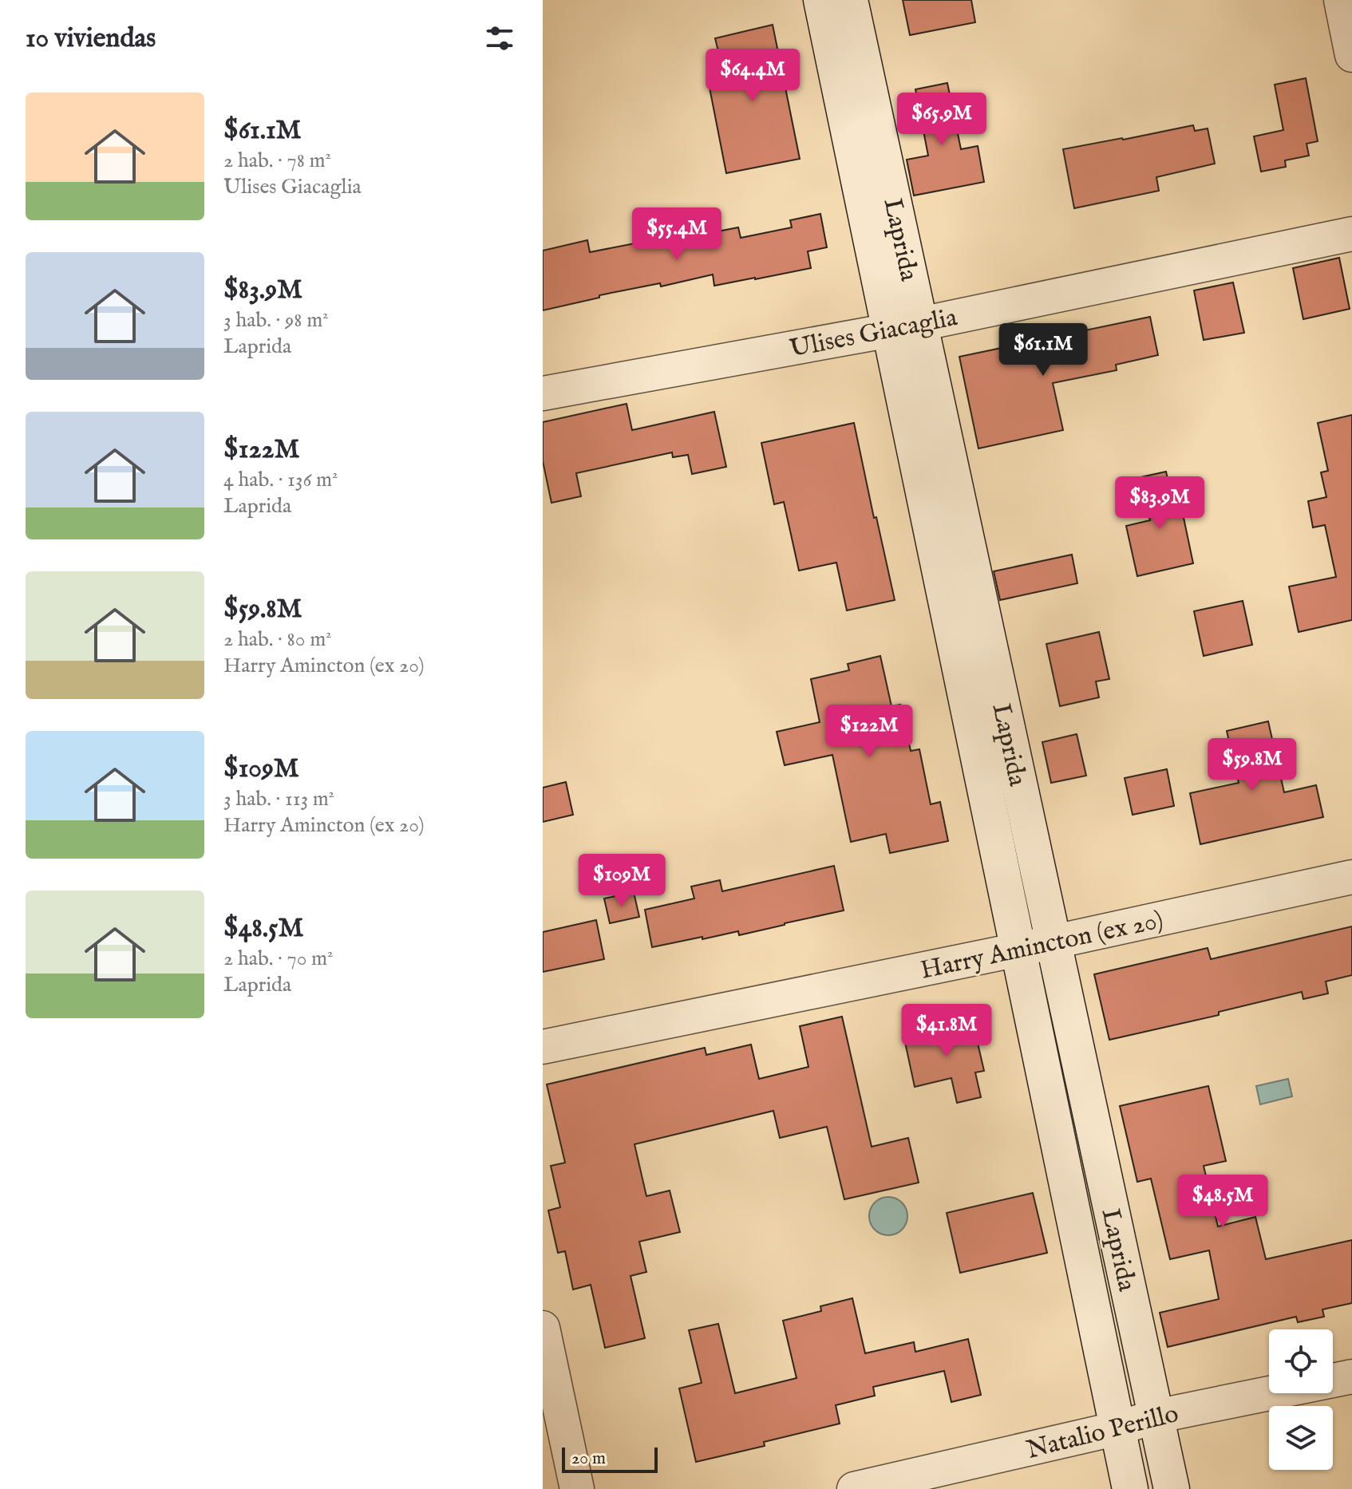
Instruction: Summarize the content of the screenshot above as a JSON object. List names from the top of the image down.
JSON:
{
  "streets": {
    "main road": ["Laprida"],
    "street": ["Ulises Giacaglia", "Harry Amincton (ex 20)", "Natalio Perillo"]
  },
  "crossings": [
    ["Laprida", "Ulises Giacaglia"],
    ["Laprida", "Harry Amincton (ex 20)"],
    ["Laprida", "Natalio Perillo"]
  ],
  "scale_bar": "20 m",
  "page": {
    "heading": "10 viviendas",
    "price": [
      "$64.4M",
      "$65.9M",
      "$55.4M",
      "$61.1M",
      "$83.9M",
      "$122M",
      "$59.8M",
      "$109M",
      "$41.8M",
      "$48.5M"
    ],
    "list": [
      {
        "name": "$61.1M",
        "note": "2 hab. · 78 m² · Ulises Giacaglia"
      },
      {
        "name": "$83.9M",
        "note": "3 hab. · 98 m² · Laprida"
      },
      {
        "name": "$122M",
        "note": "4 hab. · 136 m² · Laprida"
      },
      {
        "name": "$59.8M",
        "note": "2 hab. · 80 m² · Harry Amincton (ex 20)"
      },
      {
        "name": "$109M",
        "note": "3 hab. · 113 m² · Harry Amincton (ex 20)"
      },
      {
        "name": "$48.5M",
        "note": "2 hab. · 70 m² · Laprida"
      }
    ],
    "scale": "20 m"
  }
}
